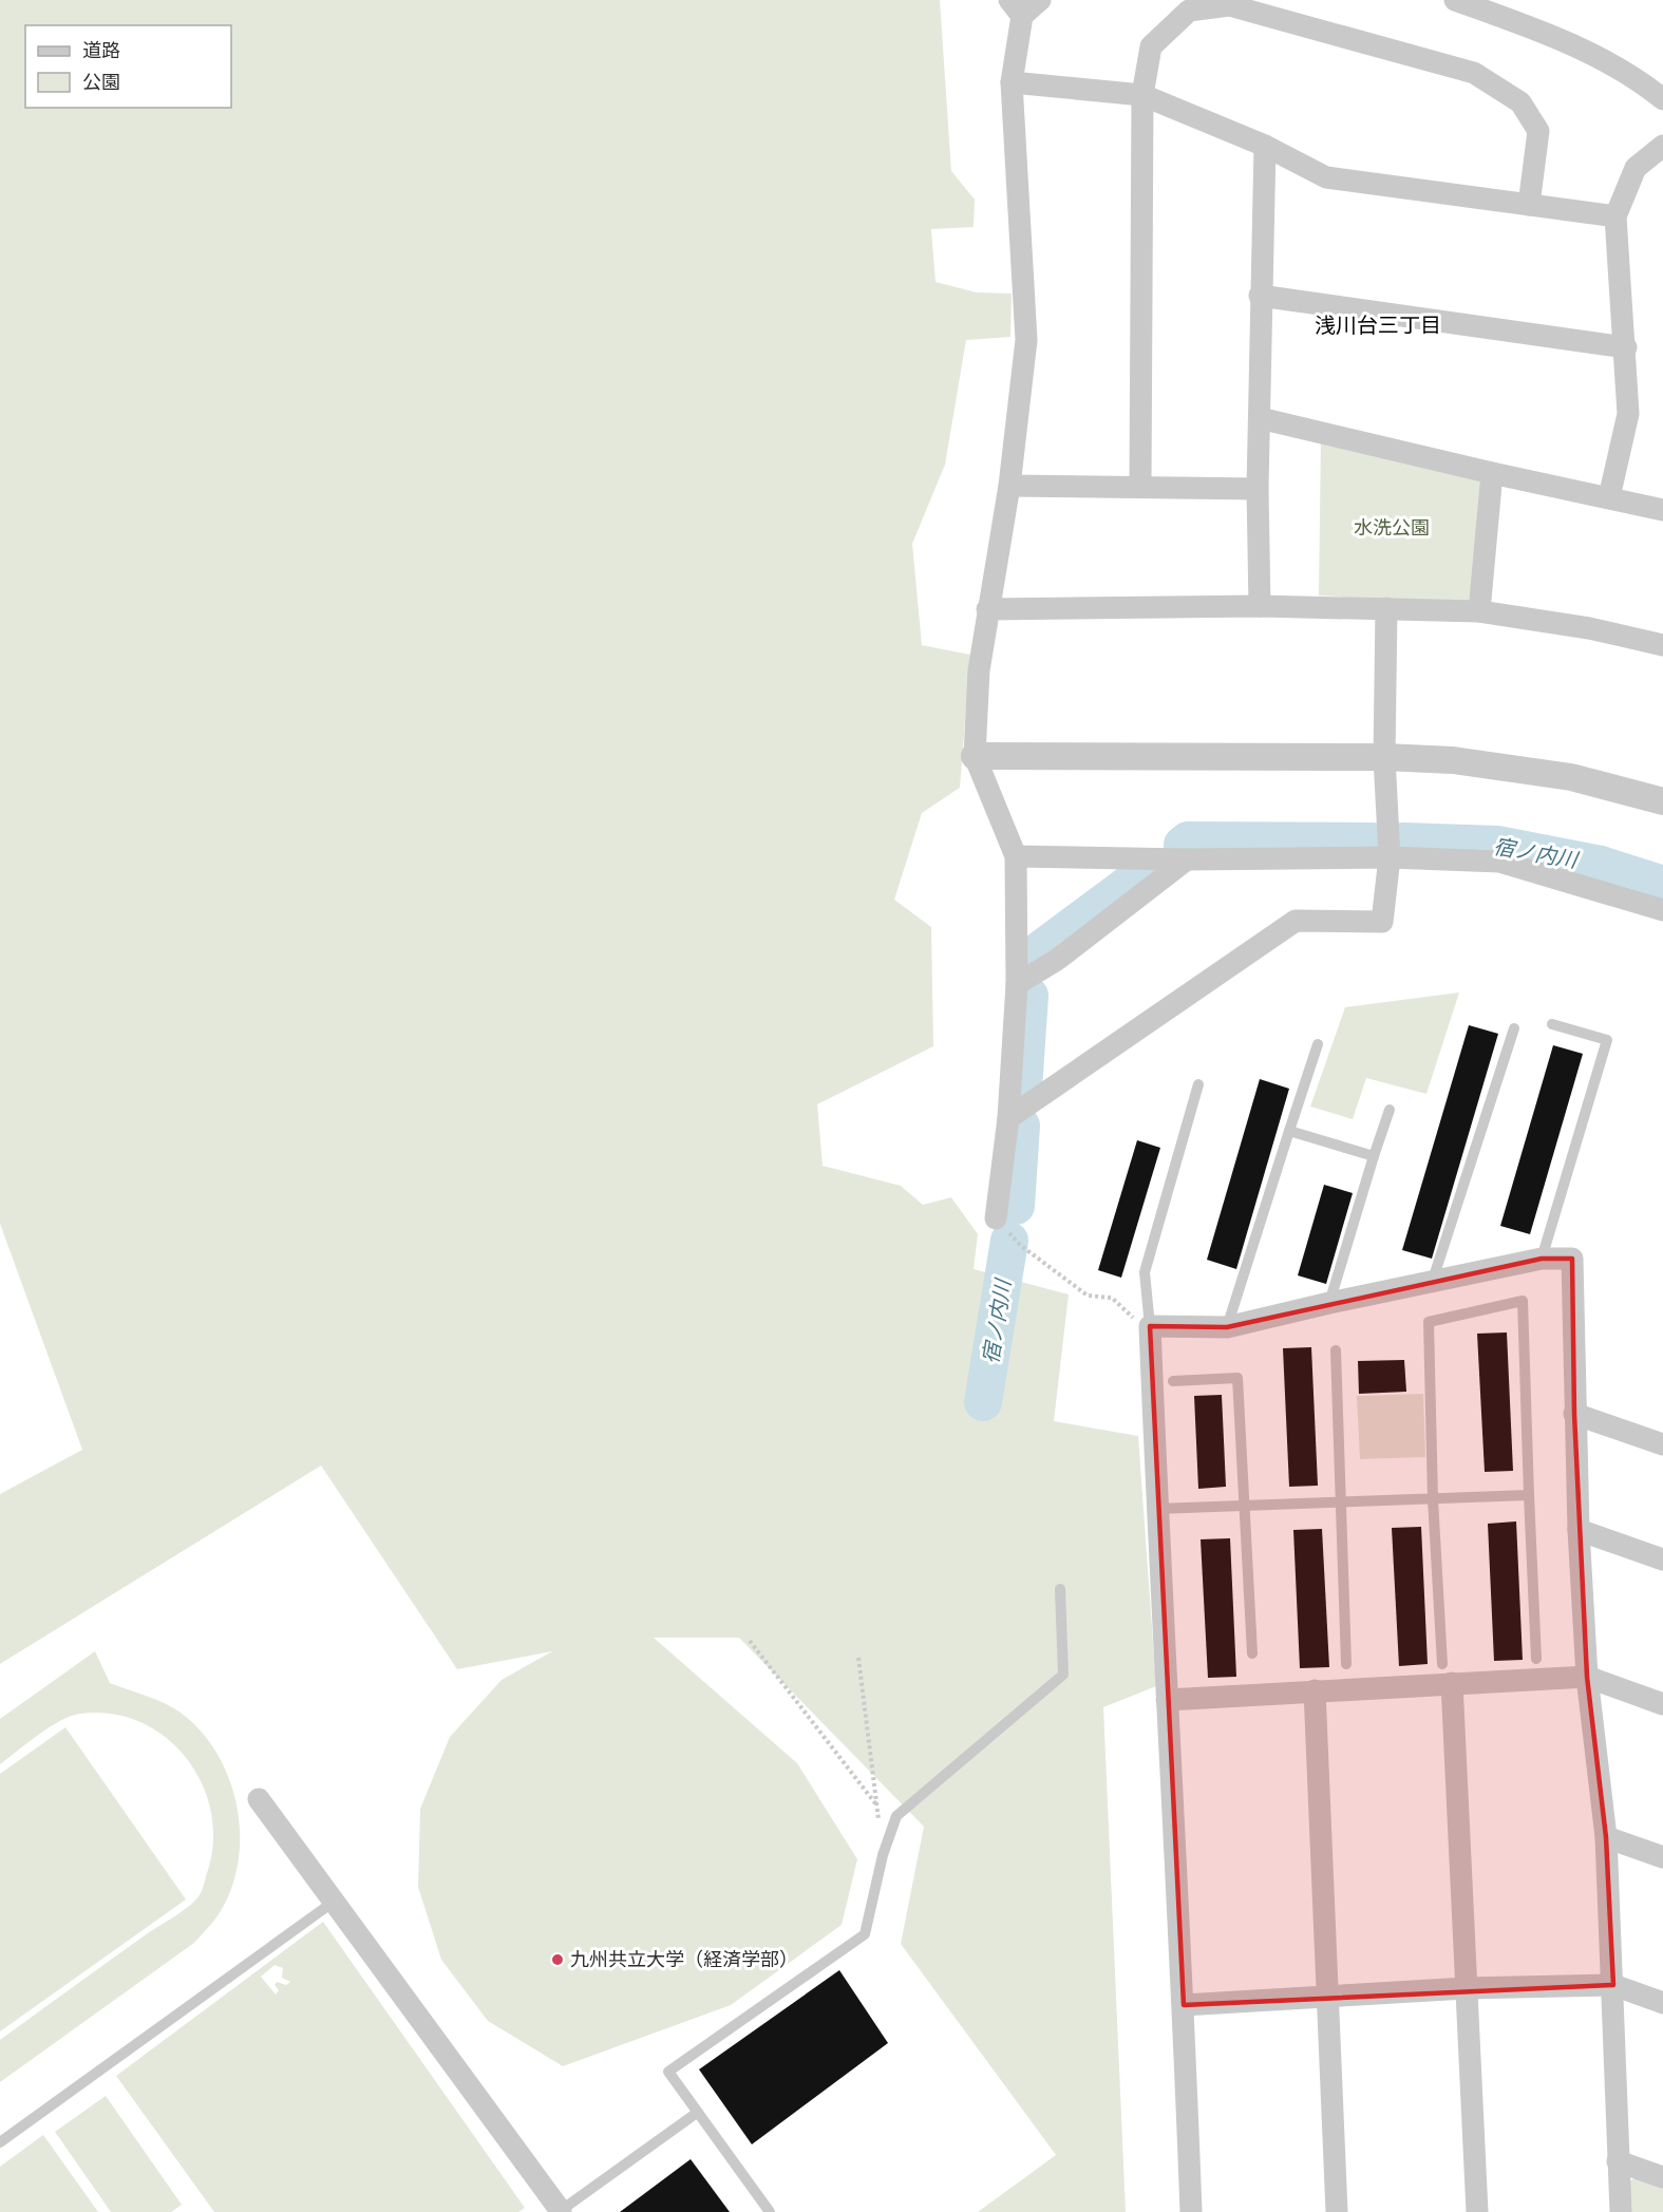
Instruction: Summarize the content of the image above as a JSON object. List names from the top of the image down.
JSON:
{
  "districts": ["浅川台三丁目"],
  "water": ["宿ノ内川"],
  "parks": ["水洗公園"],
  "places": ["九州共立大学（経済学部）"],
  "legend": ["道路", "公園"]
}
